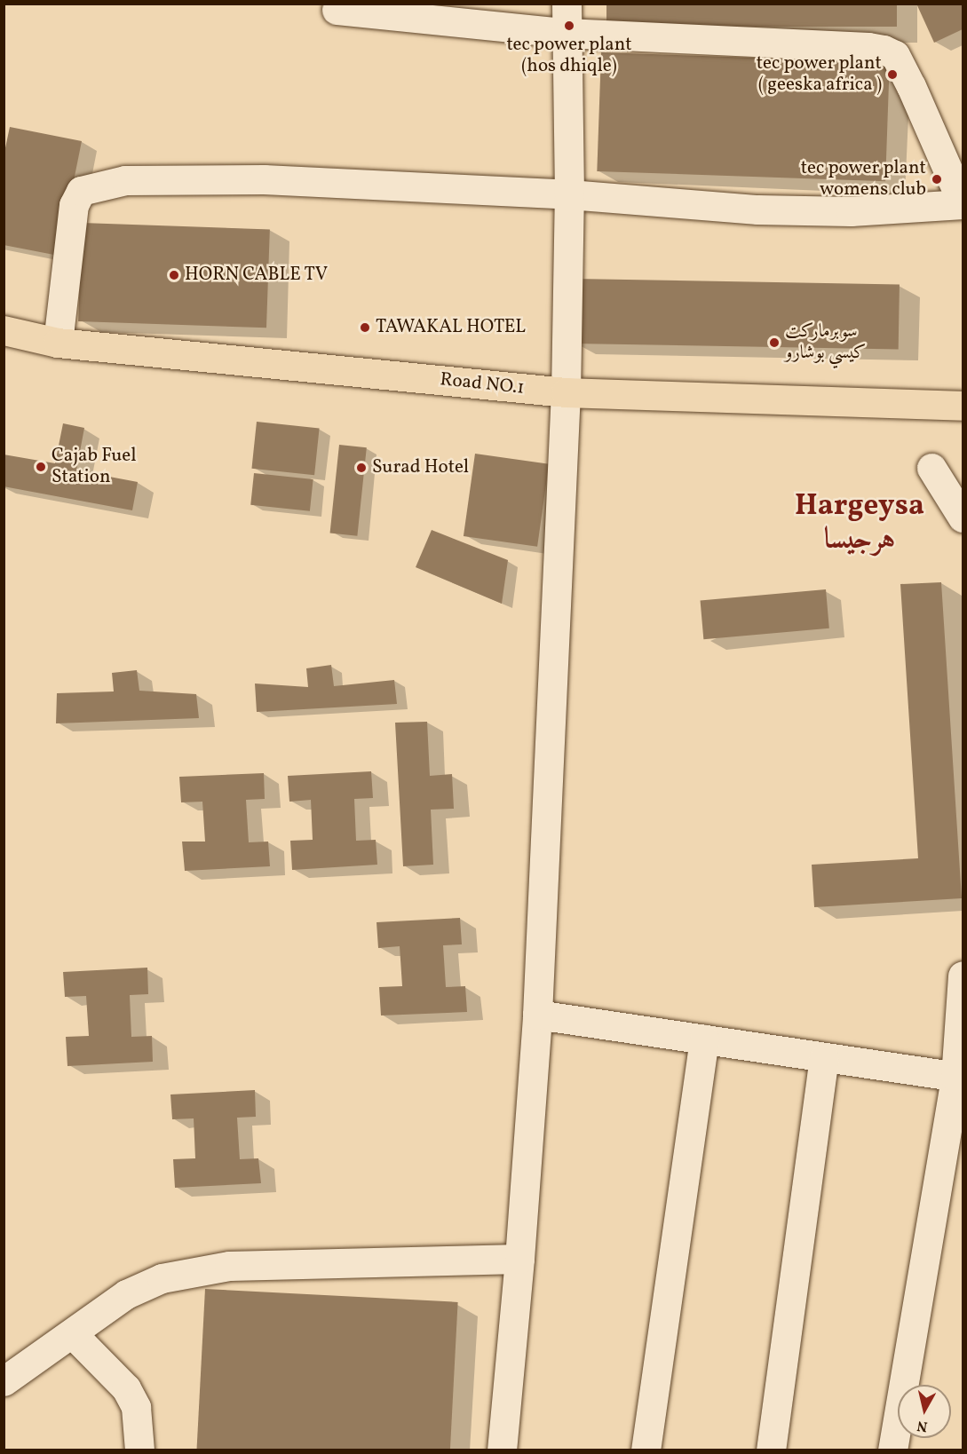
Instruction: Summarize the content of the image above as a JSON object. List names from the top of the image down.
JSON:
{
  "streets": {
    "highway": ["Road NO.1"]
  },
  "districts": ["Hargeysa هرجيسا"],
  "places": [
    "tec power plant (hos dhiqle)",
    "tec power plant ( geeska africa )",
    "tec power plant womens club",
    "HORN CABLE TV",
    "TAWAKAL HOTEL",
    "سوبرماركت كيسي بوشارو",
    "Cajab Fuel Station",
    "Surad Hotel"
  ],
  "north": "bottom"
}
